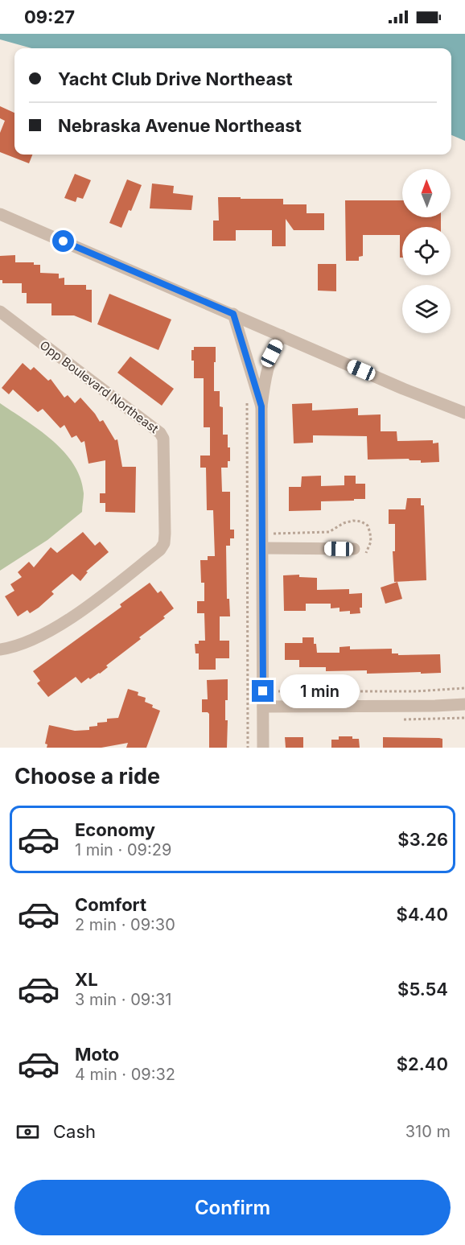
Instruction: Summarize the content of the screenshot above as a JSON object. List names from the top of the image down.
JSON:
{
  "streets": {
    "street": ["Opp Boulevard Northeast"]
  },
  "north": "top",
  "page": {
    "status": "09:27",
    "banner": ["Yacht Club Drive Northeast", "Nebraska Avenue Northeast"],
    "bubble": "1 min",
    "heading": "Choose a ride",
    "list": [
      {
        "name": "Economy",
        "note": "1 min · 09:29",
        "value": "$3.26"
      },
      {
        "name": "Comfort",
        "note": "2 min · 09:30",
        "value": "$4.40"
      },
      {
        "name": "XL",
        "note": "3 min · 09:31",
        "value": "$5.54"
      },
      {
        "name": "Moto",
        "note": "4 min · 09:32",
        "value": "$2.40"
      }
    ],
    "pay": ["Cash", "310 m"],
    "buttons": "Confirm"
  }
}
